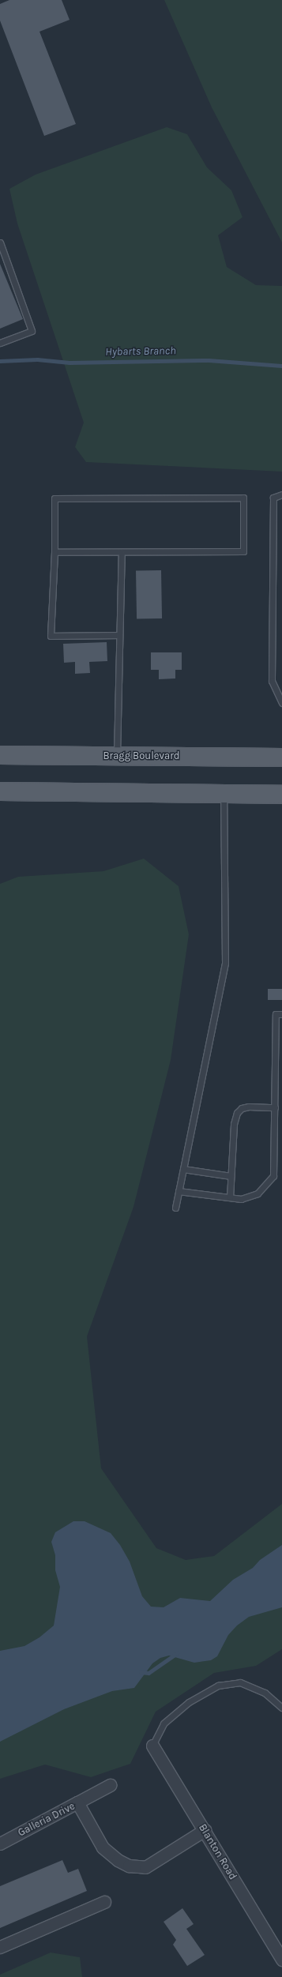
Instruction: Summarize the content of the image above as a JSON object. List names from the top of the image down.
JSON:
{
  "streets": {
    "main road": ["Bragg Boulevard"],
    "street": ["Galleria Drive", "Blanton Road"]
  },
  "crossings": [
    ["Galleria Drive", "Blanton Road"]
  ],
  "water": ["Hybarts Branch"]
}
